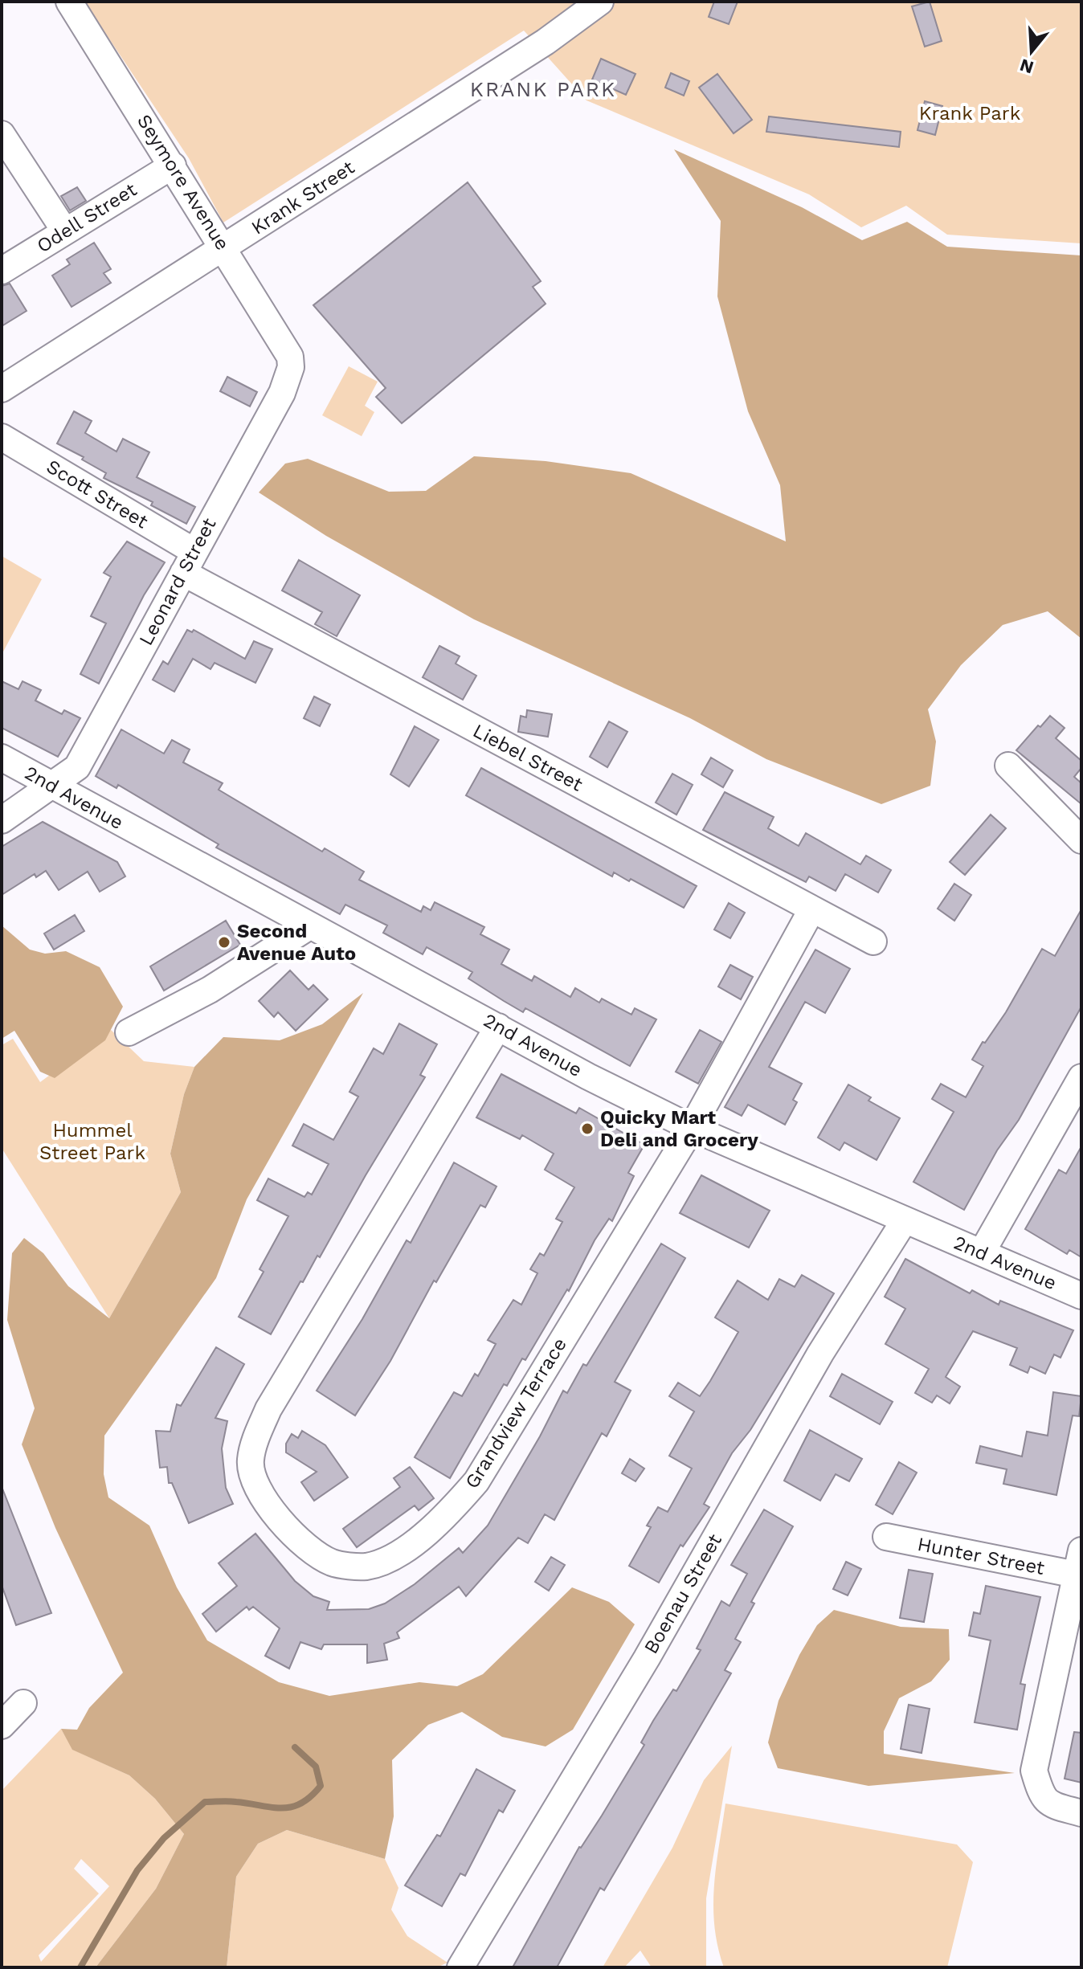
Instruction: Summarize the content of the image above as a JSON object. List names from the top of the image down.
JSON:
{
  "streets": {
    "street": [
      "Seymore Avenue",
      "Krank Street",
      "Odell Street",
      "Scott Street",
      "Leonard Street",
      "Liebel Street",
      "2nd Avenue",
      "Grandview Terrace",
      "Hunter Street",
      "Boenau Street"
    ]
  },
  "crossings": [
    ["Seymore Avenue", "Krank Street"],
    ["Seymore Avenue", "Odell Street"],
    ["Seymore Avenue", "Leonard Street"],
    ["Scott Street", "Leonard Street"],
    ["Scott Street", "Liebel Street"],
    ["Leonard Street", "Liebel Street"],
    ["Leonard Street", "2nd Avenue"],
    ["Liebel Street", "Grandview Terrace"],
    ["2nd Avenue", "Grandview Terrace"],
    ["2nd Avenue", "Boenau Street"]
  ],
  "districts": ["KRANK PARK"],
  "parks": ["Krank Park", "Hummel Street Park"],
  "places": ["Second Avenue Auto", "Quicky Mart Deli and Grocery"],
  "north": "bottom"
}
